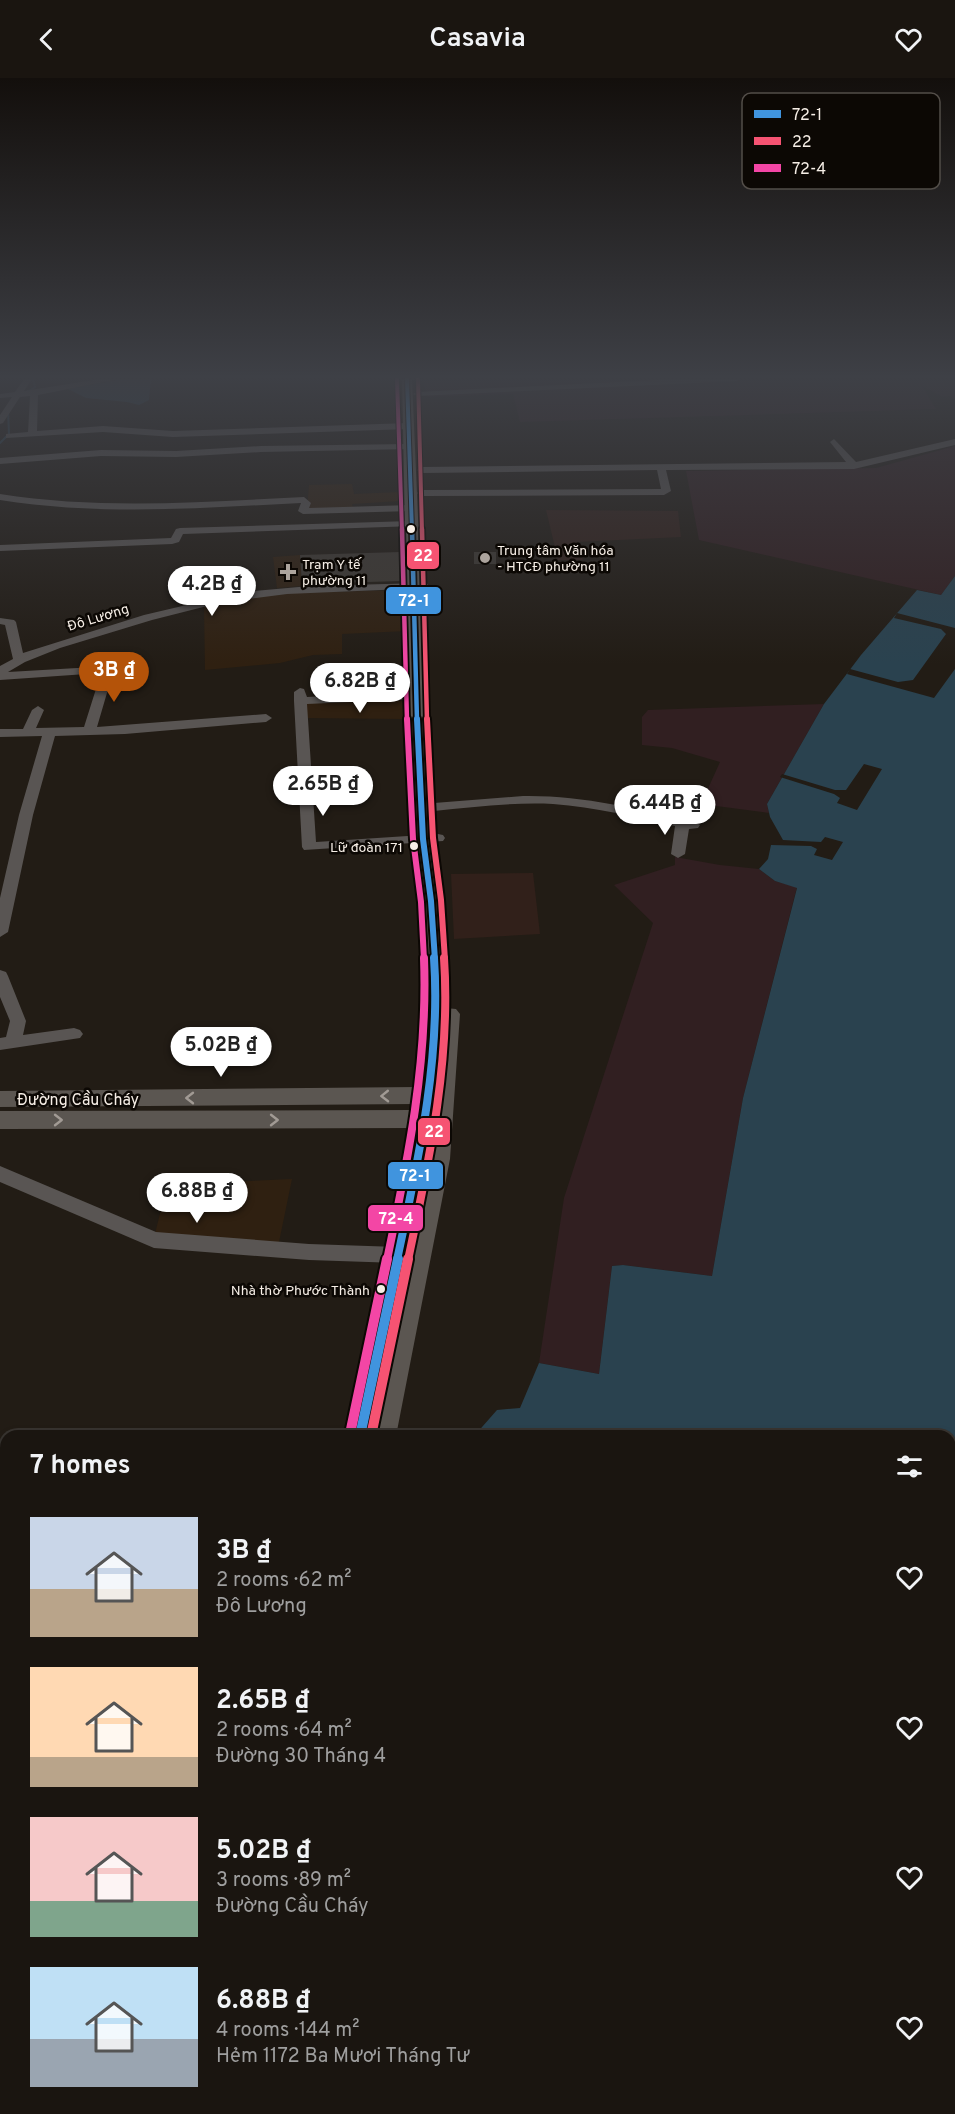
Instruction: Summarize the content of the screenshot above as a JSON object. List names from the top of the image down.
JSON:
{
  "streets": {
    "main road": ["Đường Cầu Cháy"],
    "street": ["Đô Lương"]
  },
  "places": {
    "other": ["Trung tâm Văn hóa - HTCĐ phường 11", "Lữ đoàn 171", "Nhà thờ Phước Thành"],
    "health": ["Trạm Y tế phường 11"]
  },
  "lines": ["transit line 72-1", "transit line 22", "transit line 72-4"],
  "legend": ["72-1", "22", "72-4"],
  "page": {
    "header": "Casavia",
    "price": [
      "4.2B ₫",
      "3B ₫",
      "6.82B ₫",
      "2.65B ₫",
      "6.44B ₫",
      "5.02B ₫",
      "6.88B ₫"
    ],
    "heading": "7 homes",
    "list": [
      {
        "name": "3B ₫",
        "note": "2 rooms · 62 m² · Đô Lương"
      },
      {
        "name": "2.65B ₫",
        "note": "2 rooms · 64 m² · Đường 30 Tháng 4"
      },
      {
        "name": "5.02B ₫",
        "note": "3 rooms · 89 m² · Đường Cầu Cháy"
      },
      {
        "name": "6.88B ₫",
        "note": "4 rooms · 144 m² · Hẻm 1172 Ba Mươi Tháng Tư"
      }
    ]
  }
}
